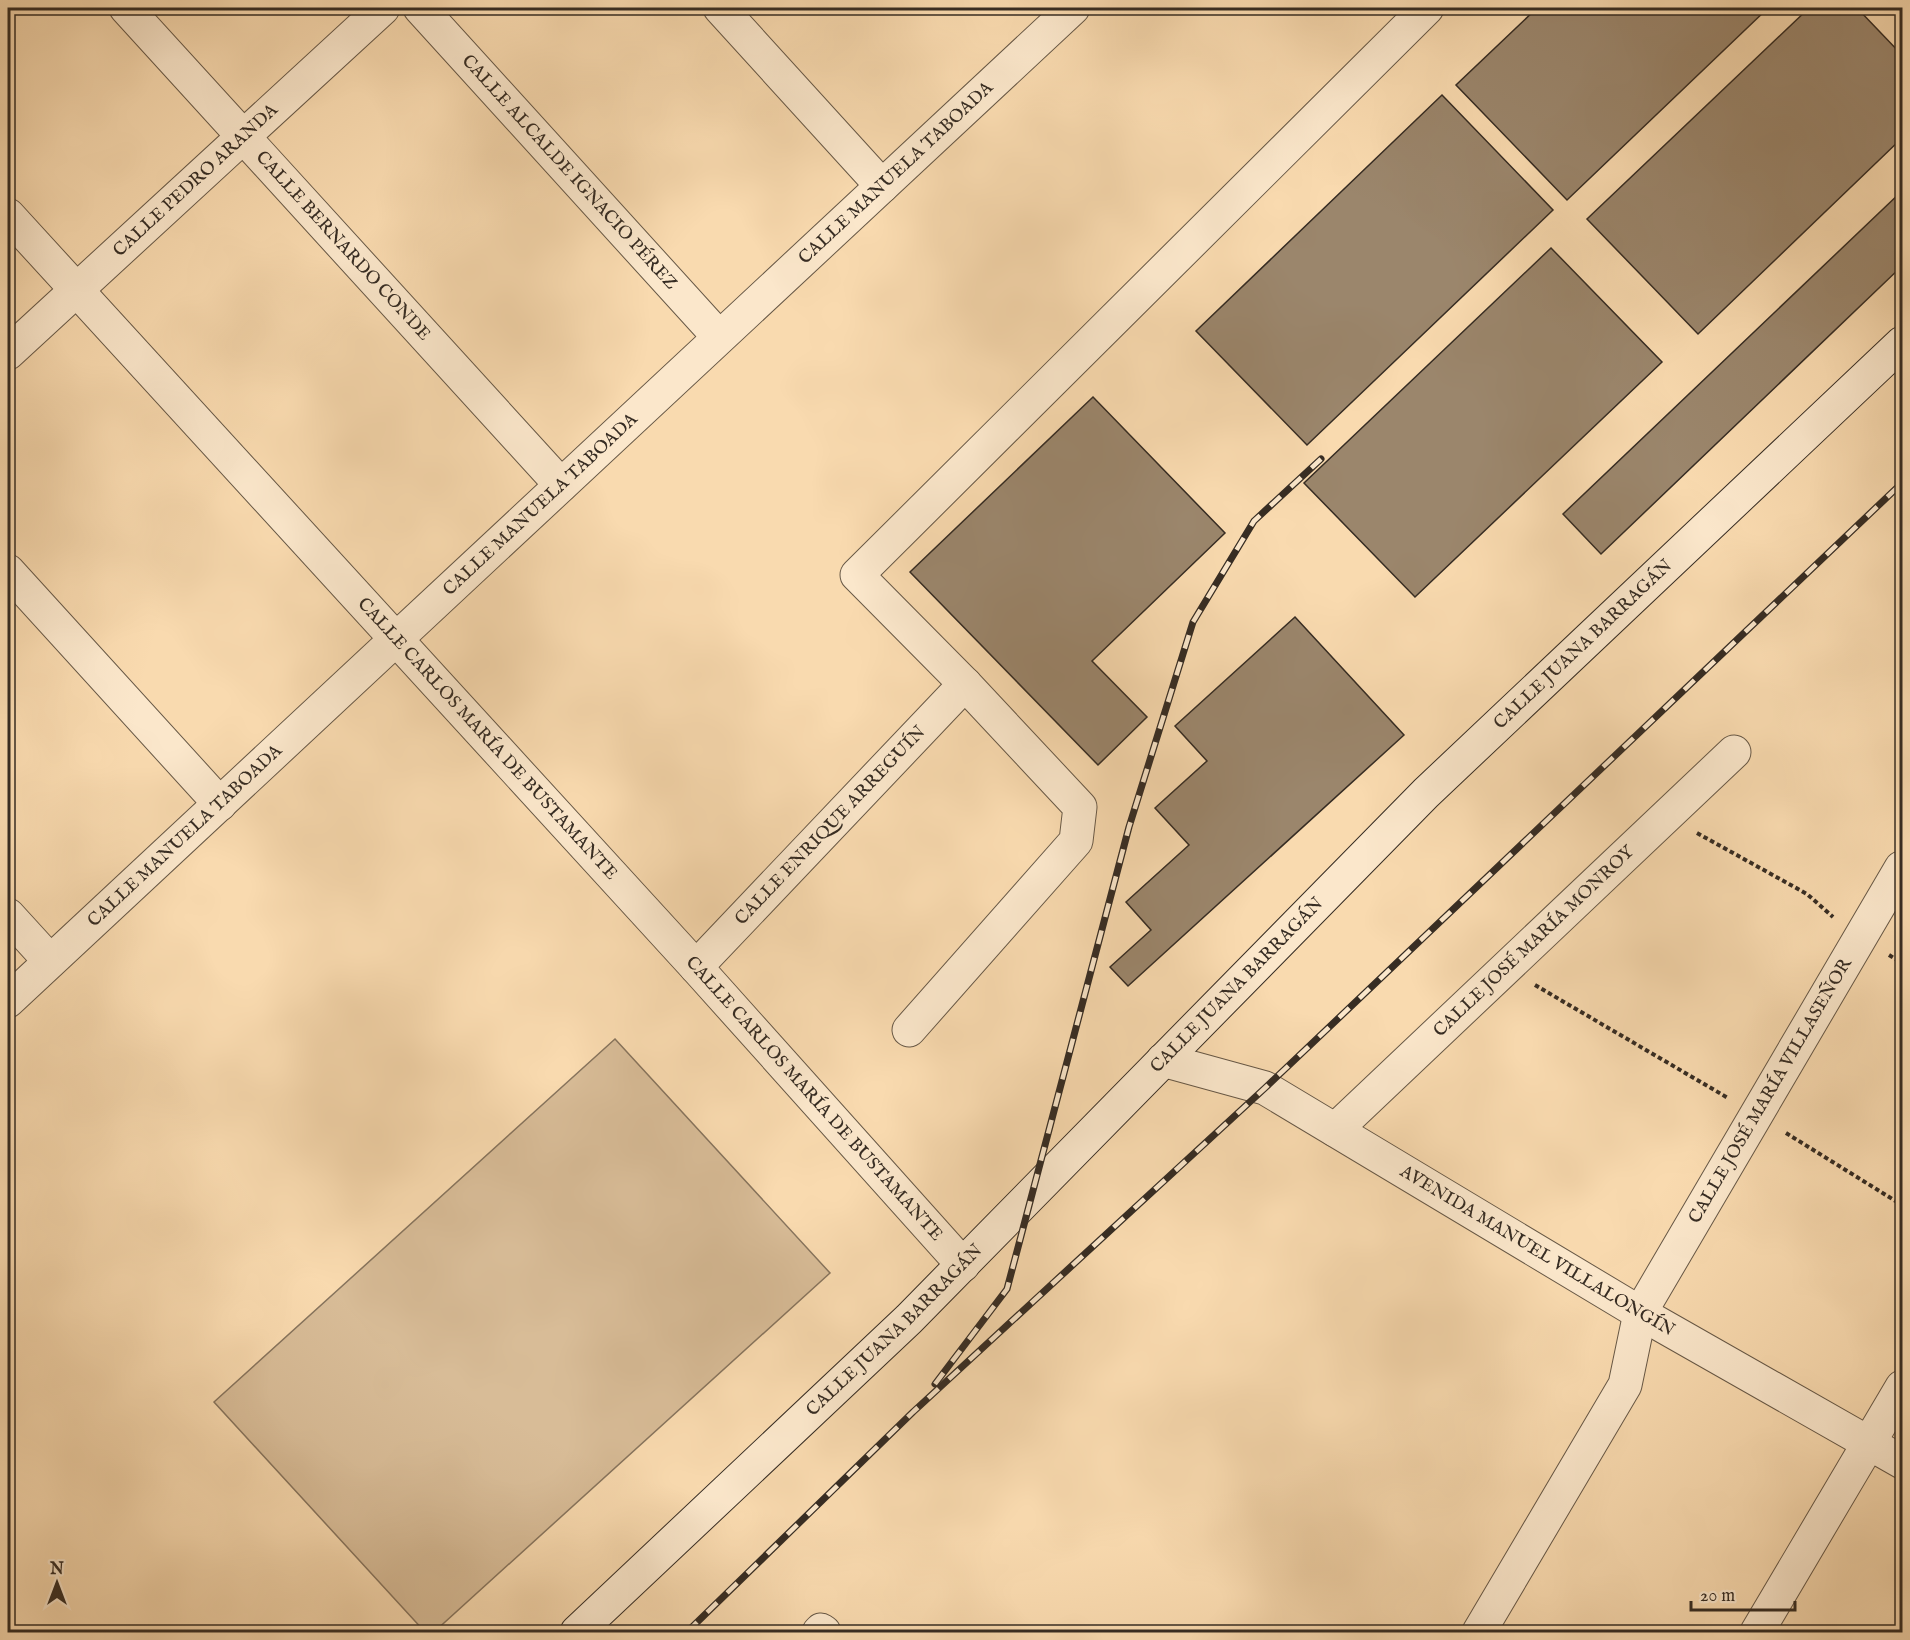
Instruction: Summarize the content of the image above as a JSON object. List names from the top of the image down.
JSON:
{
  "streets": {
    "street": [
      "CALLE ALCALDE IGNACIO PÉREZ",
      "CALLE MANUELA TABOADA",
      "CALLE PEDRO ARANDA",
      "CALLE BERNARDO CONDE",
      "CALLE JUANA BARRAGÁN",
      "CALLE CARLOS MARÍA DE BUSTAMANTE",
      "CALLE ENRIQUE ARREGUÍN",
      "CALLE JOSÉ MARÍA MONROY",
      "CALLE JOSÉ MARÍA VILLASEÑOR",
      "AVENIDA MANUEL VILLALONGÍN"
    ]
  },
  "crossings": [
    ["CALLE ALCALDE IGNACIO PÉREZ", "CALLE MANUELA TABOADA"],
    ["CALLE MANUELA TABOADA", "CALLE BERNARDO CONDE"],
    ["CALLE MANUELA TABOADA", "CALLE CARLOS MARÍA DE BUSTAMANTE"],
    ["CALLE PEDRO ARANDA", "CALLE BERNARDO CONDE"],
    ["CALLE PEDRO ARANDA", "CALLE CARLOS MARÍA DE BUSTAMANTE"],
    ["CALLE JUANA BARRAGÁN", "CALLE CARLOS MARÍA DE BUSTAMANTE"],
    ["CALLE JUANA BARRAGÁN", "AVENIDA MANUEL VILLALONGÍN"],
    ["CALLE CARLOS MARÍA DE BUSTAMANTE", "CALLE ENRIQUE ARREGUÍN"],
    ["CALLE JOSÉ MARÍA MONROY", "AVENIDA MANUEL VILLALONGÍN"],
    ["CALLE JOSÉ MARÍA VILLASEÑOR", "AVENIDA MANUEL VILLALONGÍN"]
  ],
  "scale_bar": "20 m",
  "north": "top"
}
